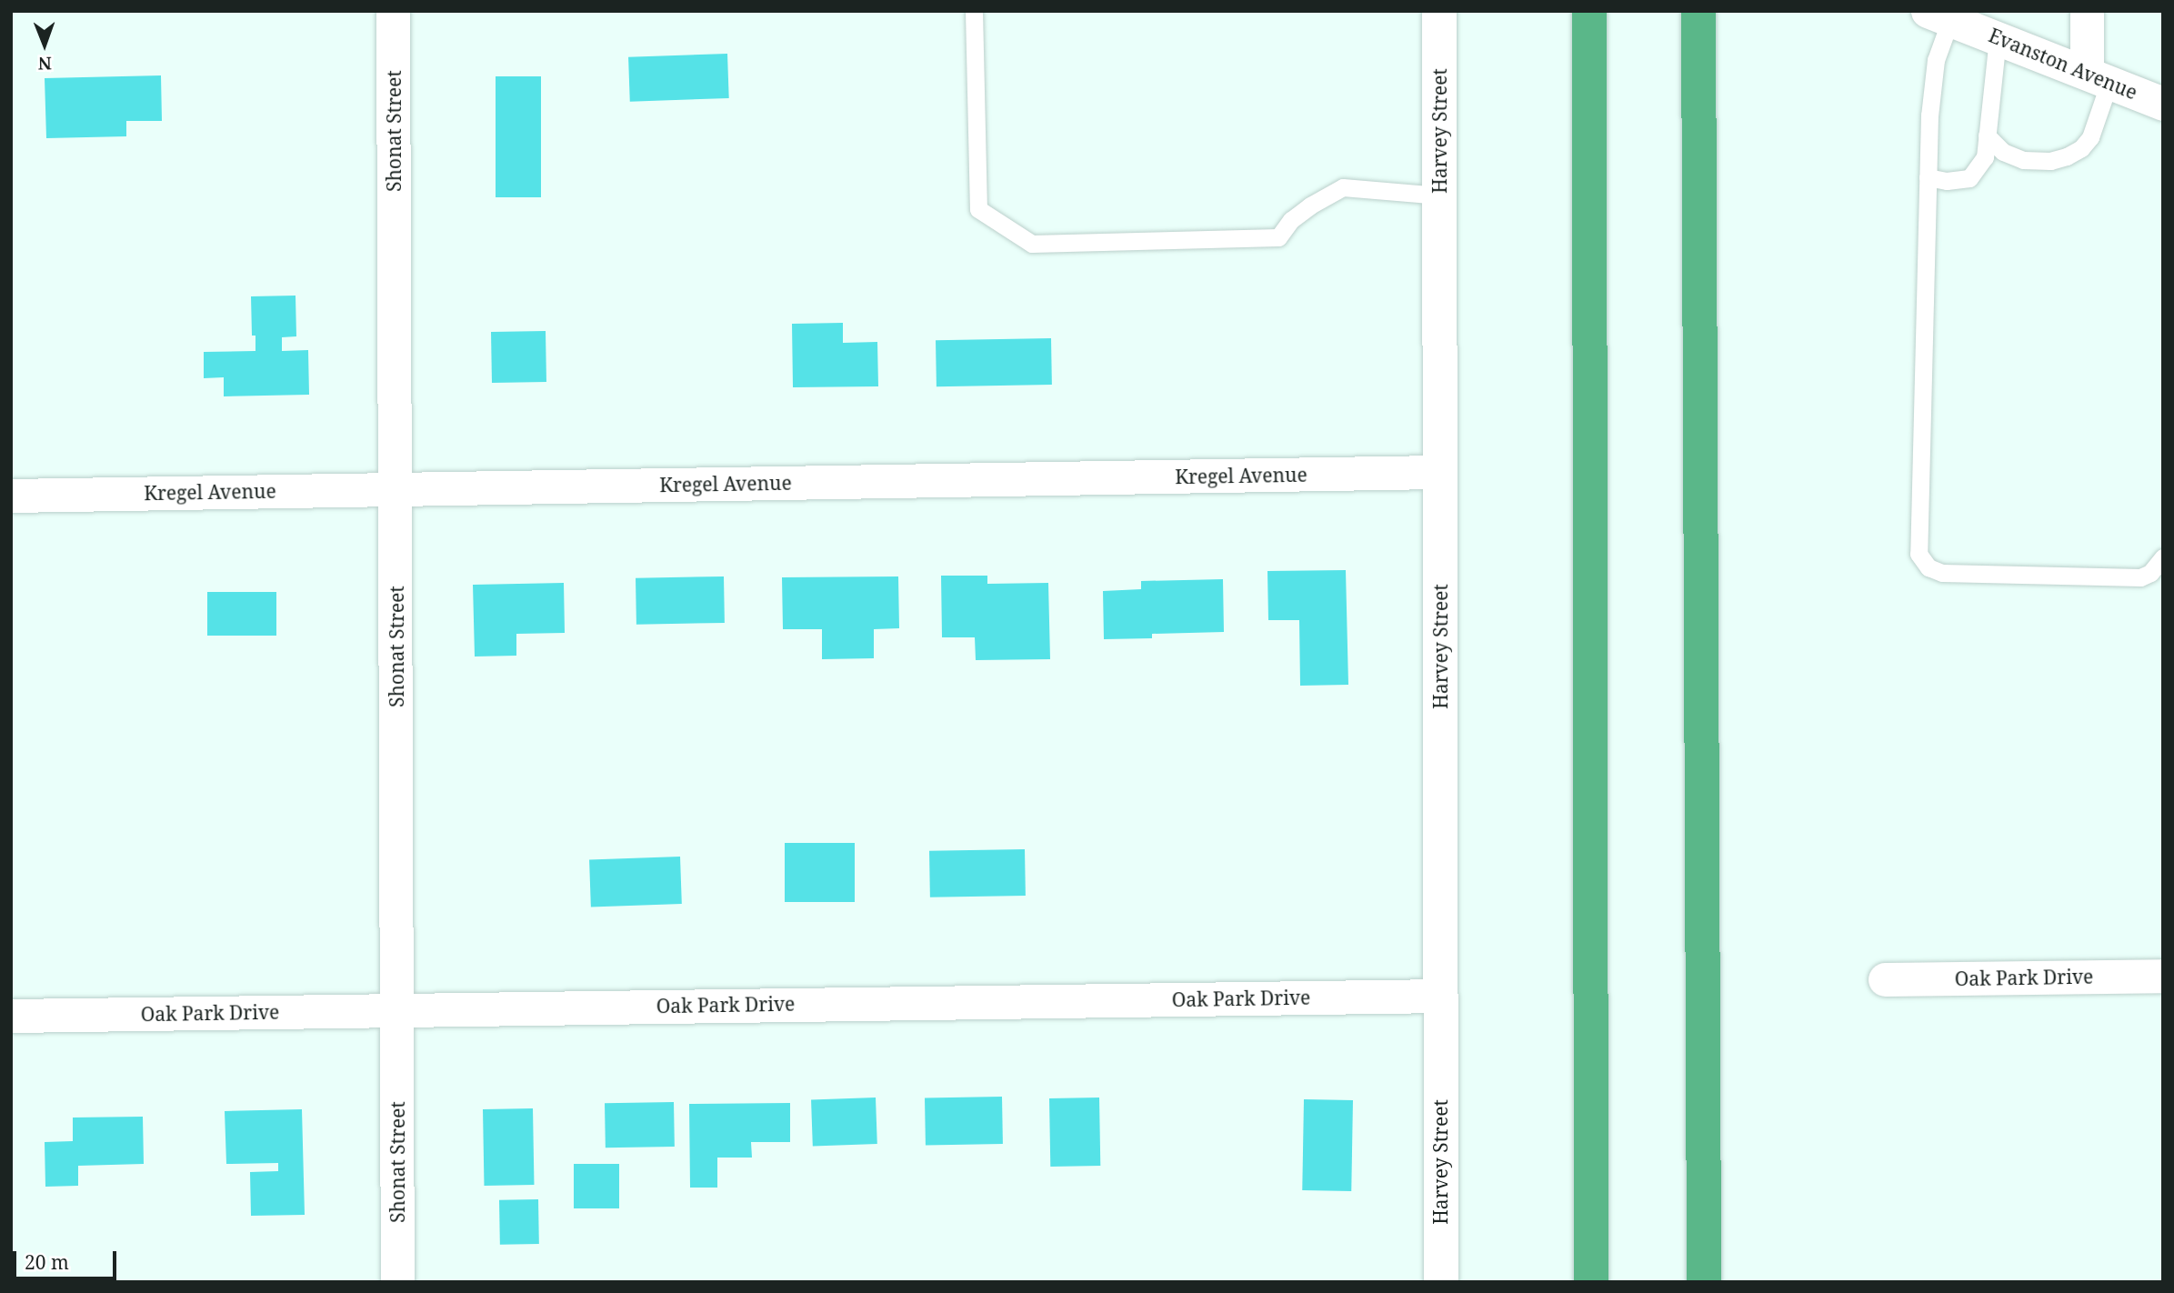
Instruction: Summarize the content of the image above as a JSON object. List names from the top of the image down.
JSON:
{
  "streets": {
    "street": [
      "Evanston Avenue",
      "Shonat Street",
      "Harvey Street",
      "Kregel Avenue",
      "Oak Park Drive"
    ]
  },
  "crossings": [
    ["Shonat Street", "Kregel Avenue"],
    ["Shonat Street", "Oak Park Drive"],
    ["Harvey Street", "Kregel Avenue"],
    ["Harvey Street", "Oak Park Drive"]
  ],
  "scale_bar": "20 m",
  "north": "bottom"
}
